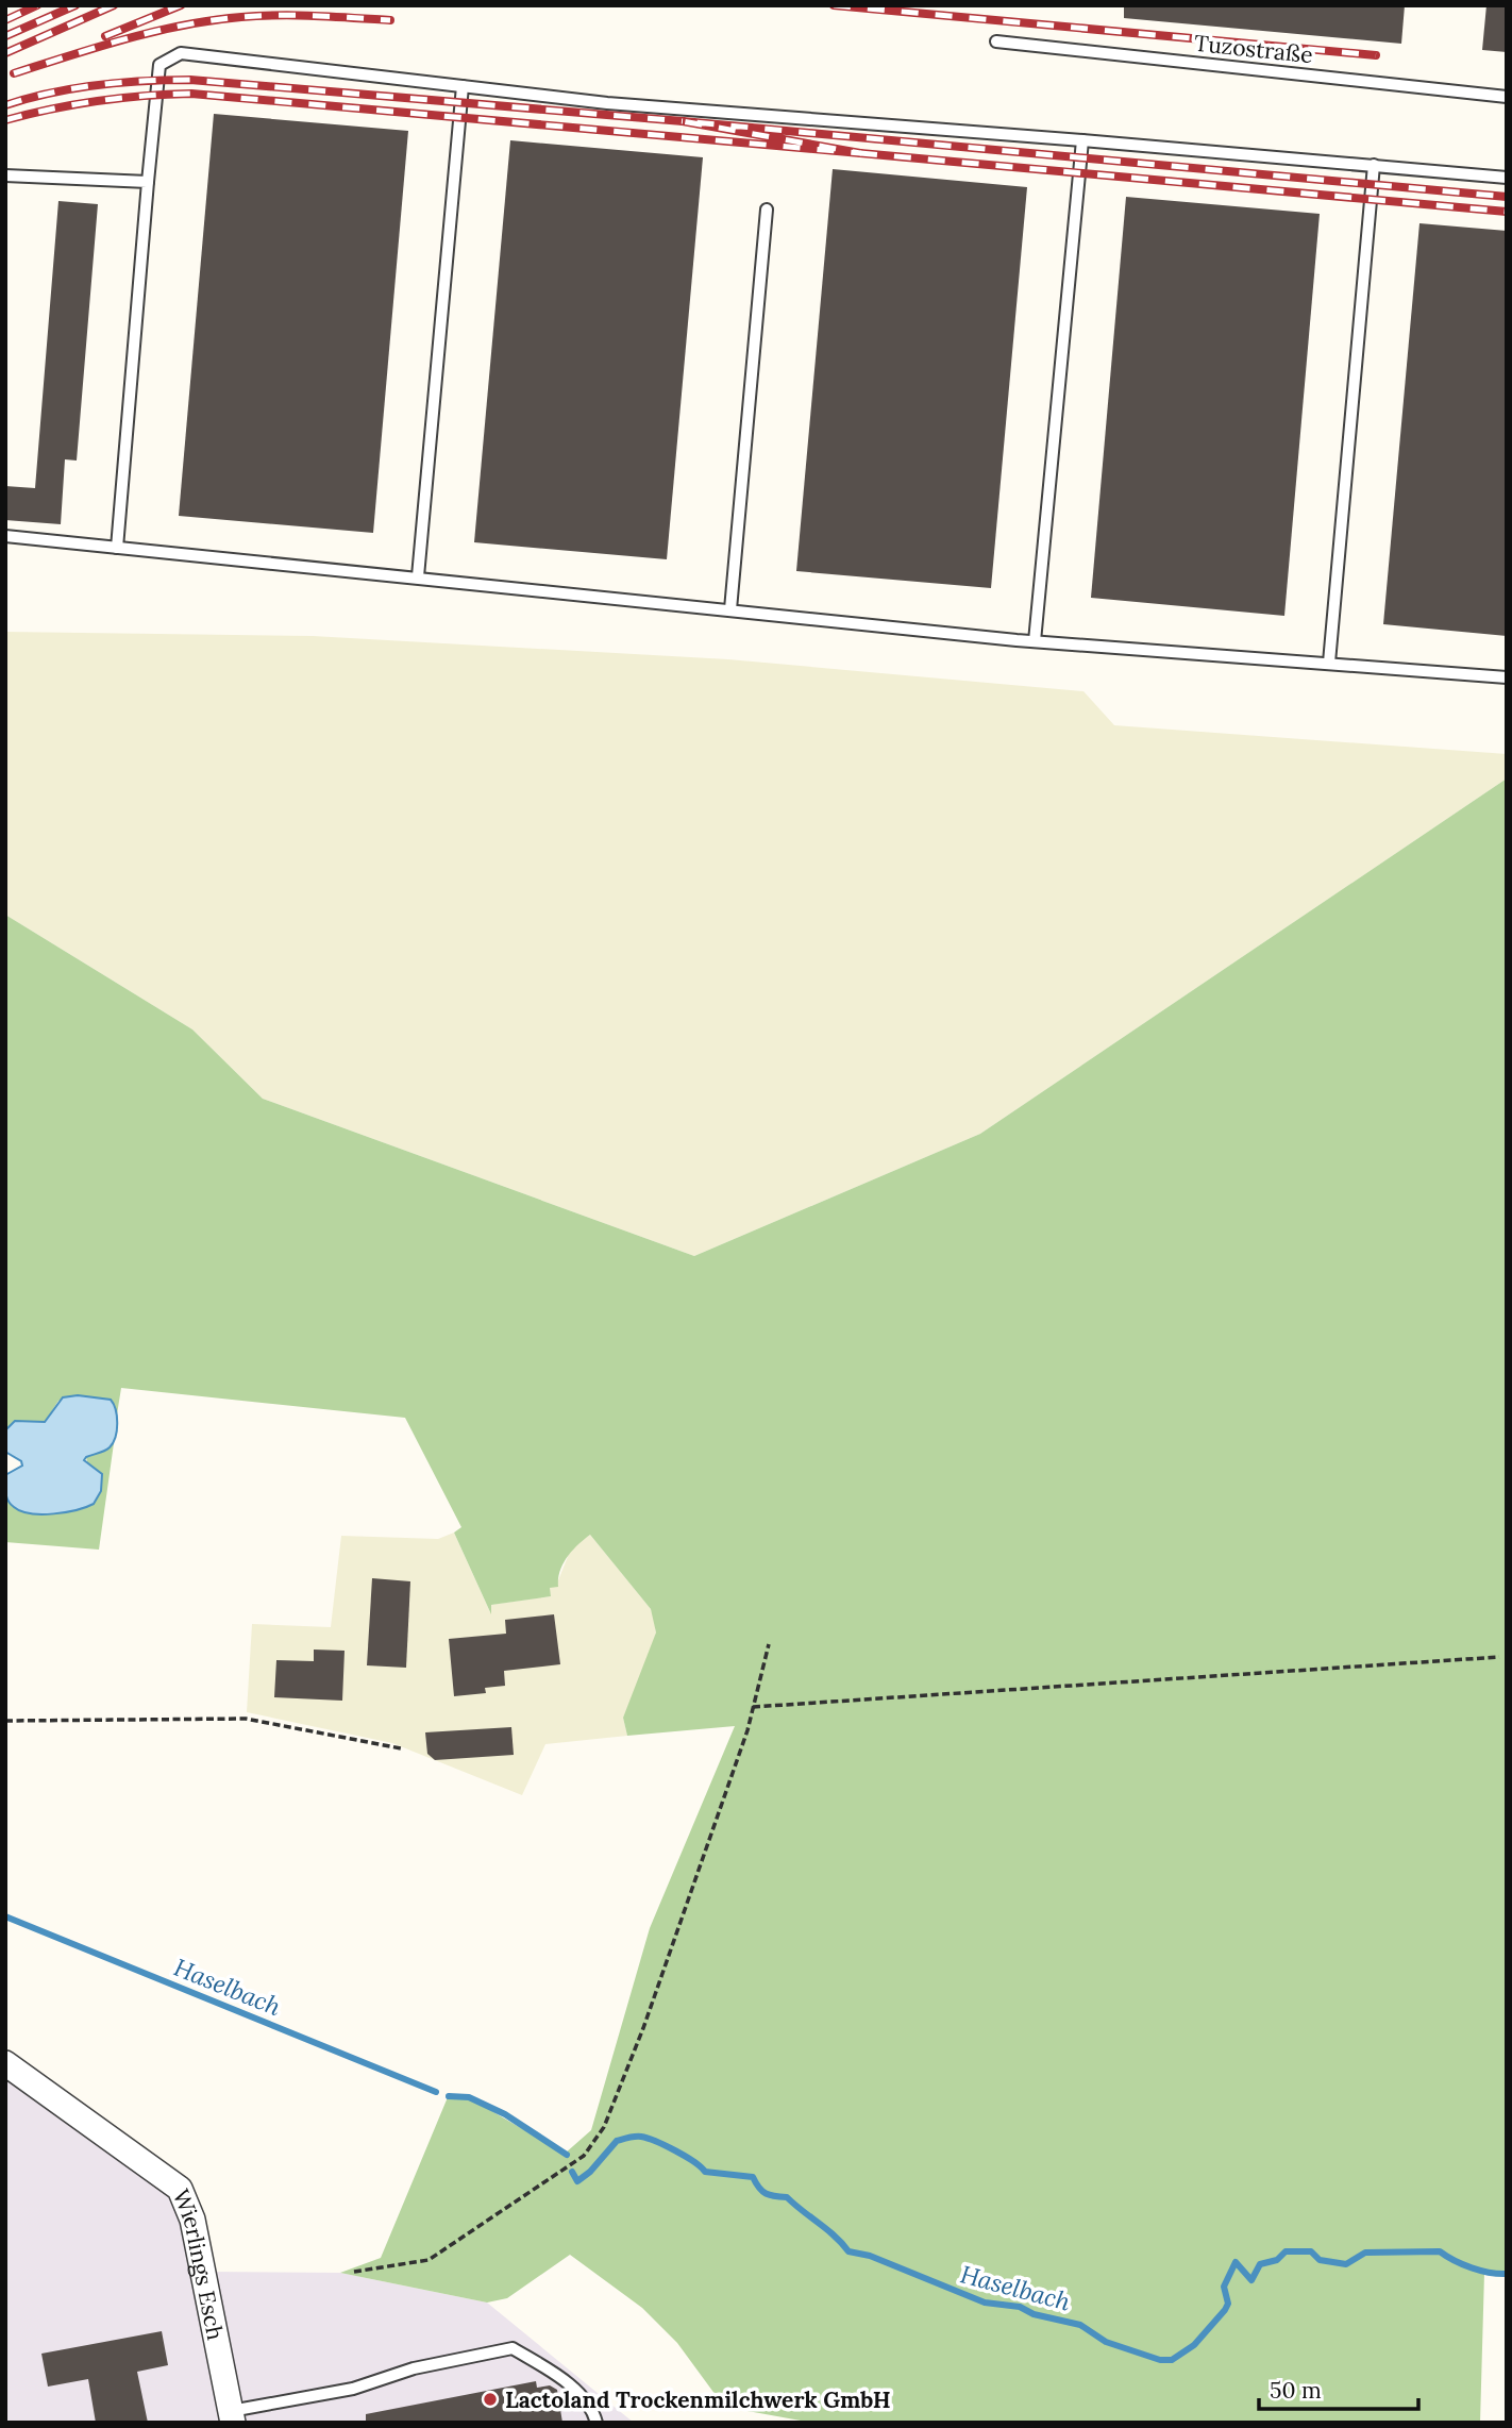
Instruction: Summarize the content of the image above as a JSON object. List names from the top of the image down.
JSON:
{
  "streets": {
    "street": ["Wierlings Esch"],
    "lane": ["Tuzostraße"]
  },
  "water": ["Haselbach"],
  "places": ["Lactoland Trockenmilchwerk GmbH"],
  "scale_bar": "50 m"
}
